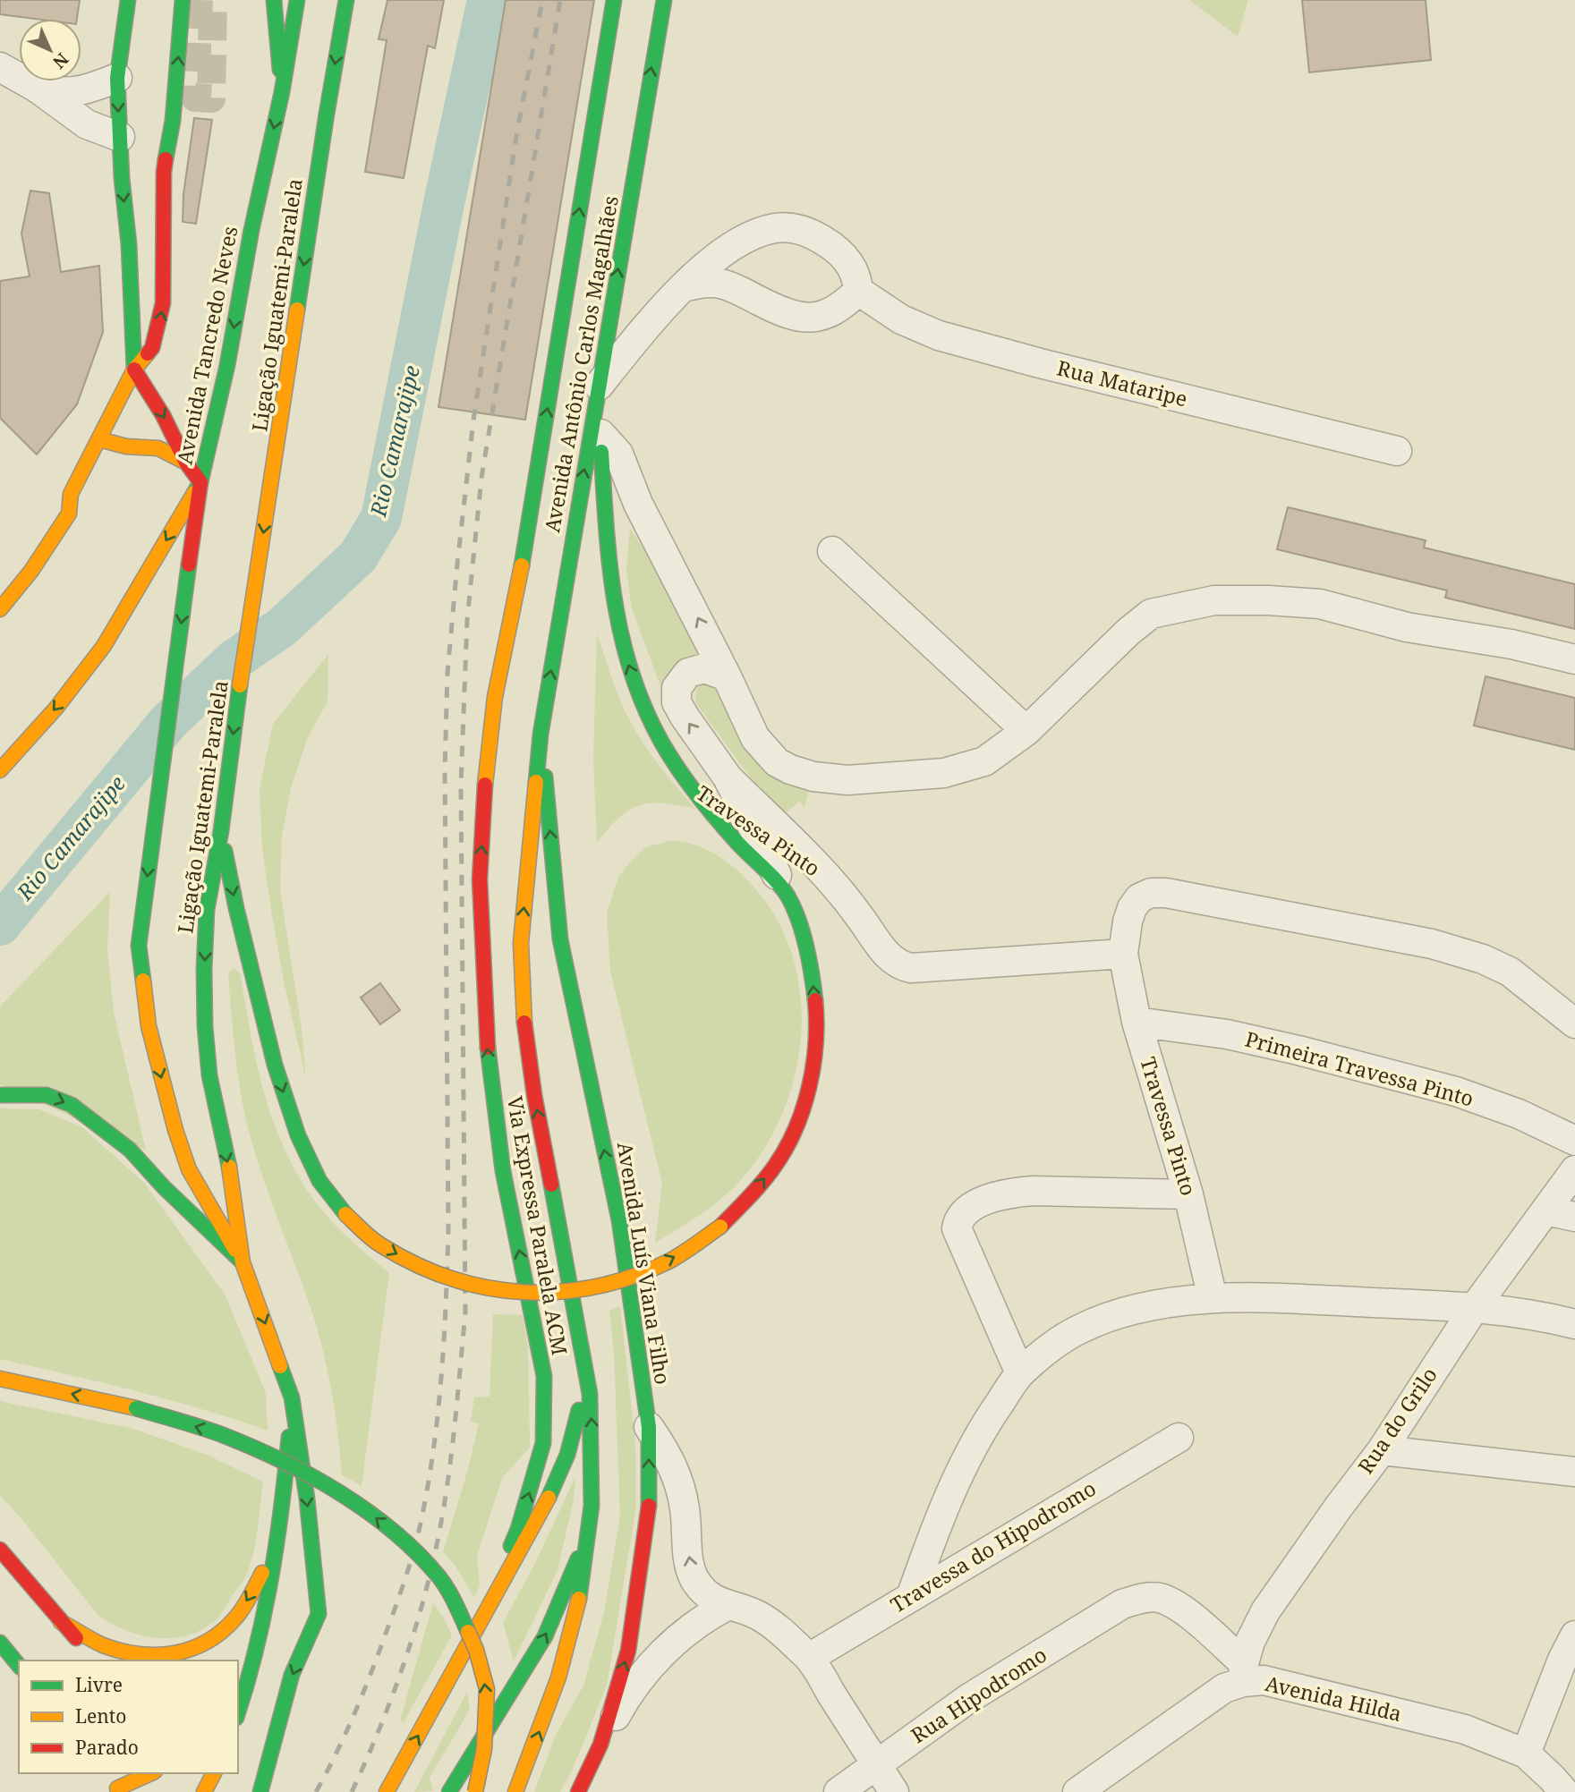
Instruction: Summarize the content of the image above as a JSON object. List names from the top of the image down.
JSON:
{
  "streets": {
    "main road": [
      "Ligação Iguatemi-Paralela",
      "Avenida Tancredo Neves",
      "Avenida Antônio Carlos Magalhães",
      "Via Expressa Paralela ACM",
      "Avenida Luís Viana Filho"
    ],
    "street": [
      "Rua Mataripe",
      "Travessa Pinto",
      "Primeira Travessa Pinto",
      "Rua do Grilo",
      "Travessa do Hipodromo",
      "Rua Hipodromo",
      "Avenida Hilda"
    ]
  },
  "crossings": [
    ["Avenida Antônio Carlos Magalhães", "Avenida Luís Viana Filho"],
    ["Travessa Pinto", "Primeira Travessa Pinto"],
    ["Rua do Grilo", "Rua Hipodromo"],
    ["Rua do Grilo", "Avenida Hilda"],
    ["Rua Hipodromo", "Avenida Hilda"]
  ],
  "water": ["Rio Camarajipe"],
  "legend": ["Livre", "Lento", "Parado"],
  "north": "bottom right"
}
